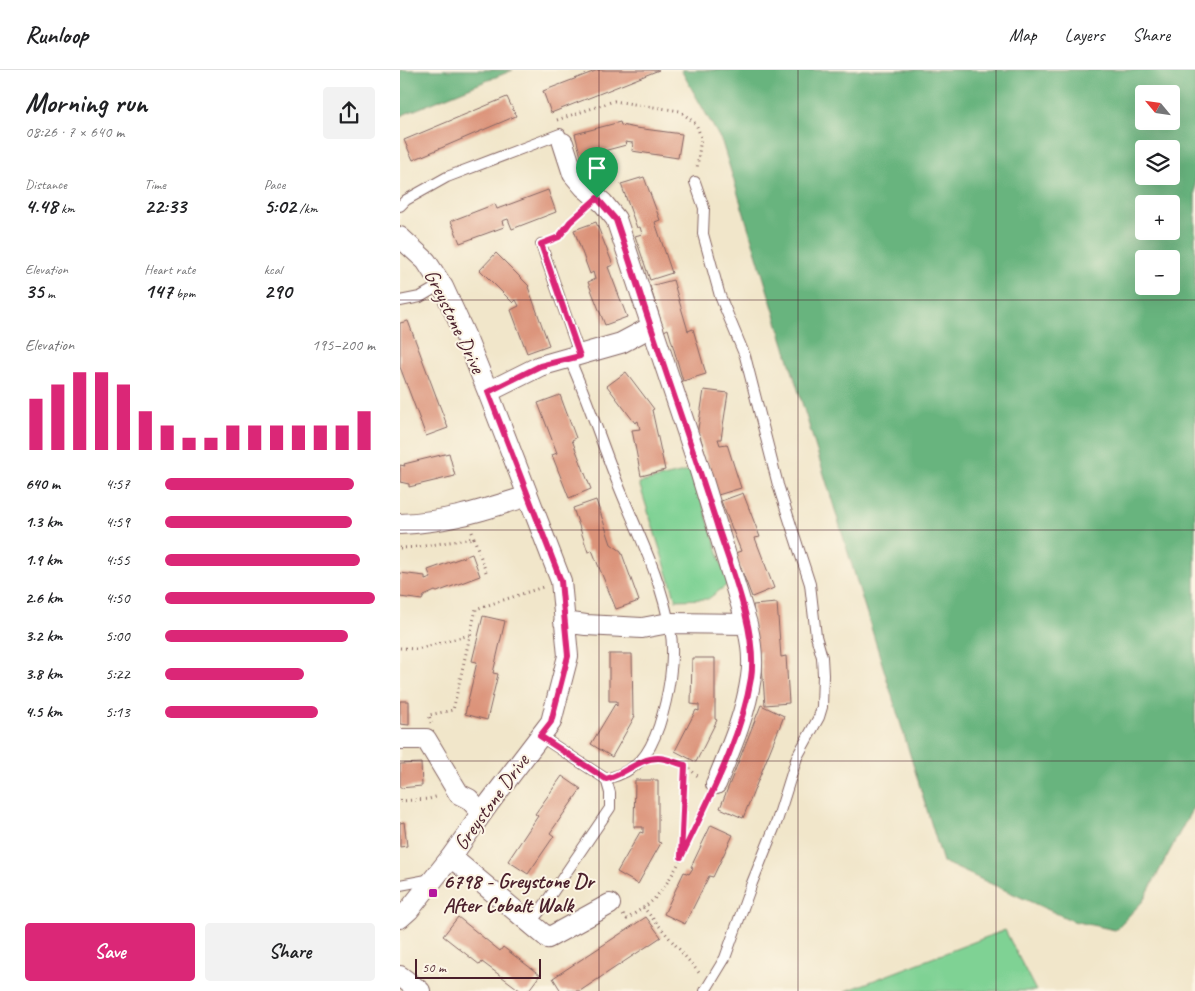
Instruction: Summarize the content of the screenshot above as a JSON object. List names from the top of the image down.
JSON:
{
  "streets": {
    "street": ["Greystone Drive"]
  },
  "places": {
    "transit": ["6798 - Greystone Dr After Cobalt Walk"]
  },
  "scale_bar": "50 m",
  "north": "top left",
  "page": {
    "header": "Runloop",
    "nav": ["Map", "Layers", "Share"],
    "heading": ["Morning run", "08:26 · 7 × 640 m"],
    "map_buttons": ["+", "−"],
    "stats": [
      ["Distance", "4.48 km"],
      ["Time", "22:33"],
      ["Pace", "5:02 /km"],
      ["Elevation", "35 m"],
      ["Heart rate", "147 bpm"],
      ["kcal", "290"]
    ],
    "chart": ["Elevation", "195–200 m"],
    "list": [
      {
        "name": "640 m",
        "note": "4:57"
      },
      {
        "name": "1.3 km",
        "note": "4:59"
      },
      {
        "name": "1.9 km",
        "note": "4:55"
      },
      {
        "name": "2.6 km",
        "note": "4:50"
      },
      {
        "name": "3.2 km",
        "note": "5:00"
      },
      {
        "name": "3.8 km",
        "note": "5:22"
      },
      {
        "name": "4.5 km",
        "note": "5:13"
      }
    ],
    "buttons": ["Save", "Share"],
    "scale": "50 m"
  }
}
